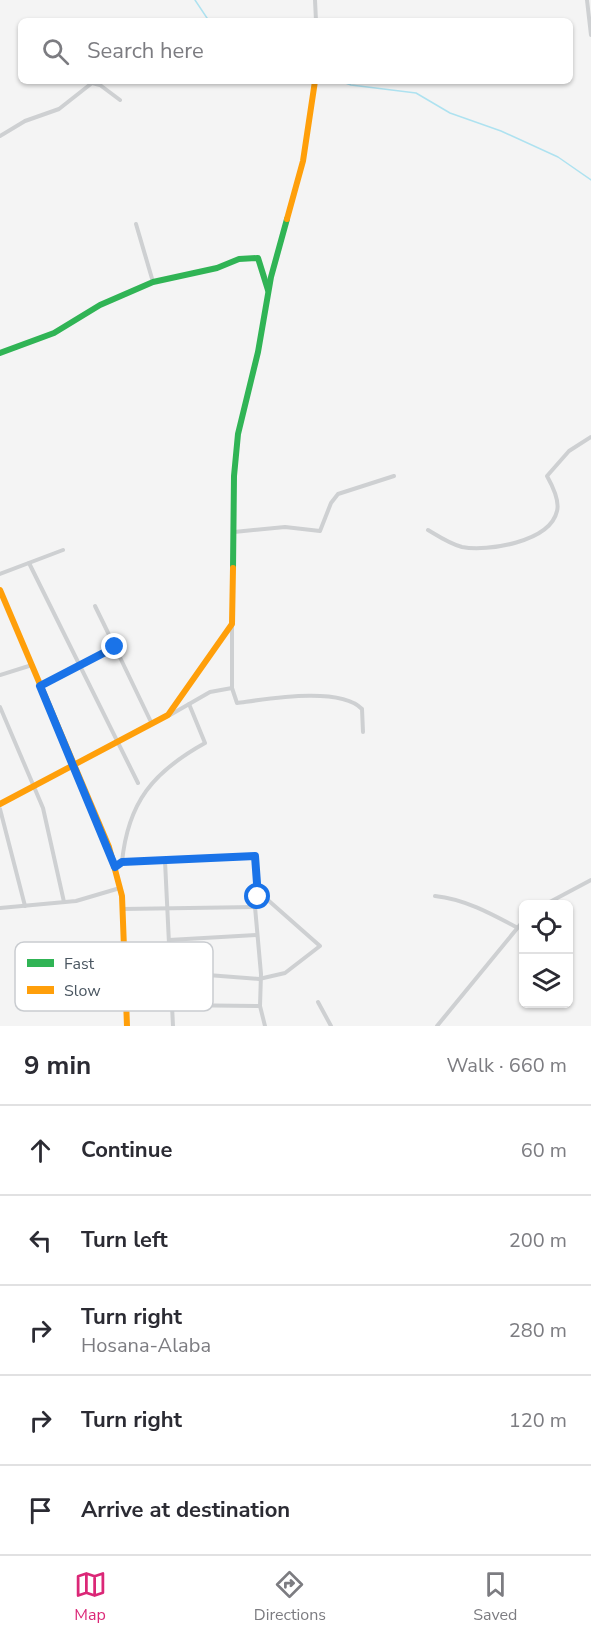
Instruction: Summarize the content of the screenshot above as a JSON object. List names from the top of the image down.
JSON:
{
  "legend": ["Fast", "Slow"],
  "page": {
    "search": "Search here",
    "heading": ["9 min", "Walk · 660 m"],
    "list": [
      ["Continue", "60 m"],
      ["Turn left", "200 m"],
      ["Turn right", "Hosana-Alaba", "280 m"],
      ["Turn right", "120 m"],
      "Arrive at destination"
    ],
    "nav": ["Map", "Directions", "Saved"]
  }
}
